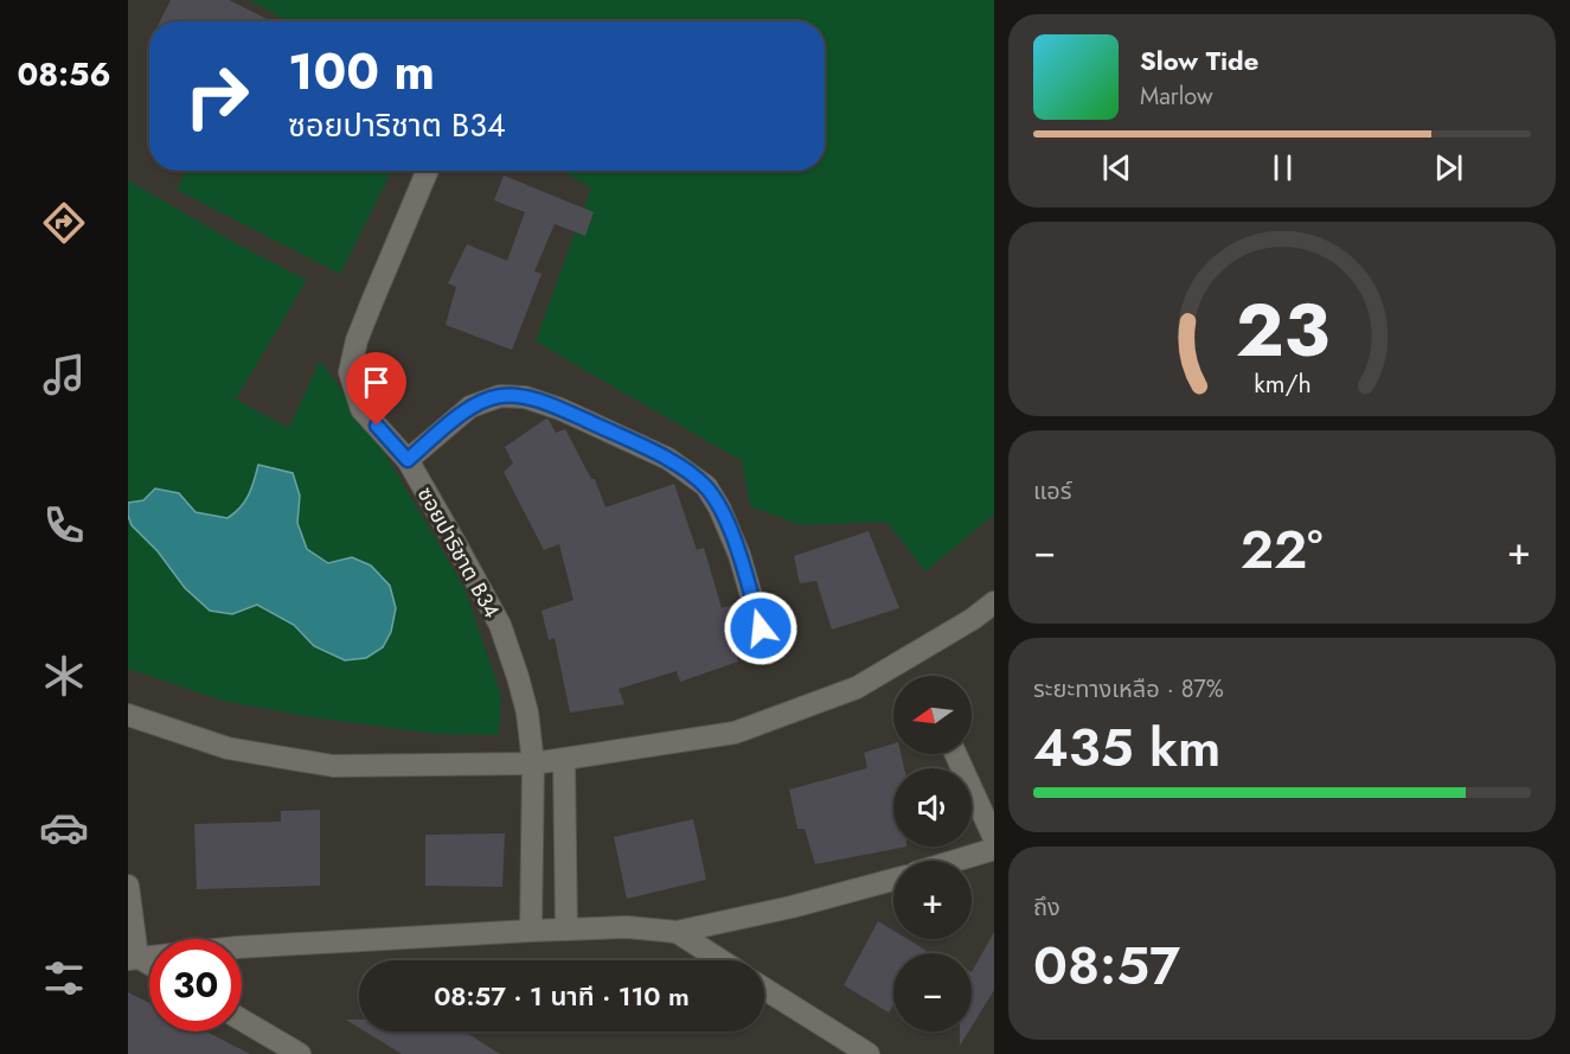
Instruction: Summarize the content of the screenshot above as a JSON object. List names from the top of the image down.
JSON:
{
  "streets": {
    "street": ["ซอยปาริชาต B34"]
  },
  "north": "left",
  "page": {
    "tabs": "08:56",
    "turn": ["100 m", "ซอยปาริชาต B34"],
    "song": ["Slow Tide", "Marlow"],
    "tile": [
      "แอร์",
      ["ระยะทางเหลือ · 87%", "435 km"],
      ["ถึง", "08:57"]
    ],
    "heat": ["−", "22°", "+"],
    "map_buttons": ["+", "−"],
    "limit": "30",
    "trip": "08:57 · 1 นาที · 110 m",
    "gauge": ["23", "km/h"]
  }
}
